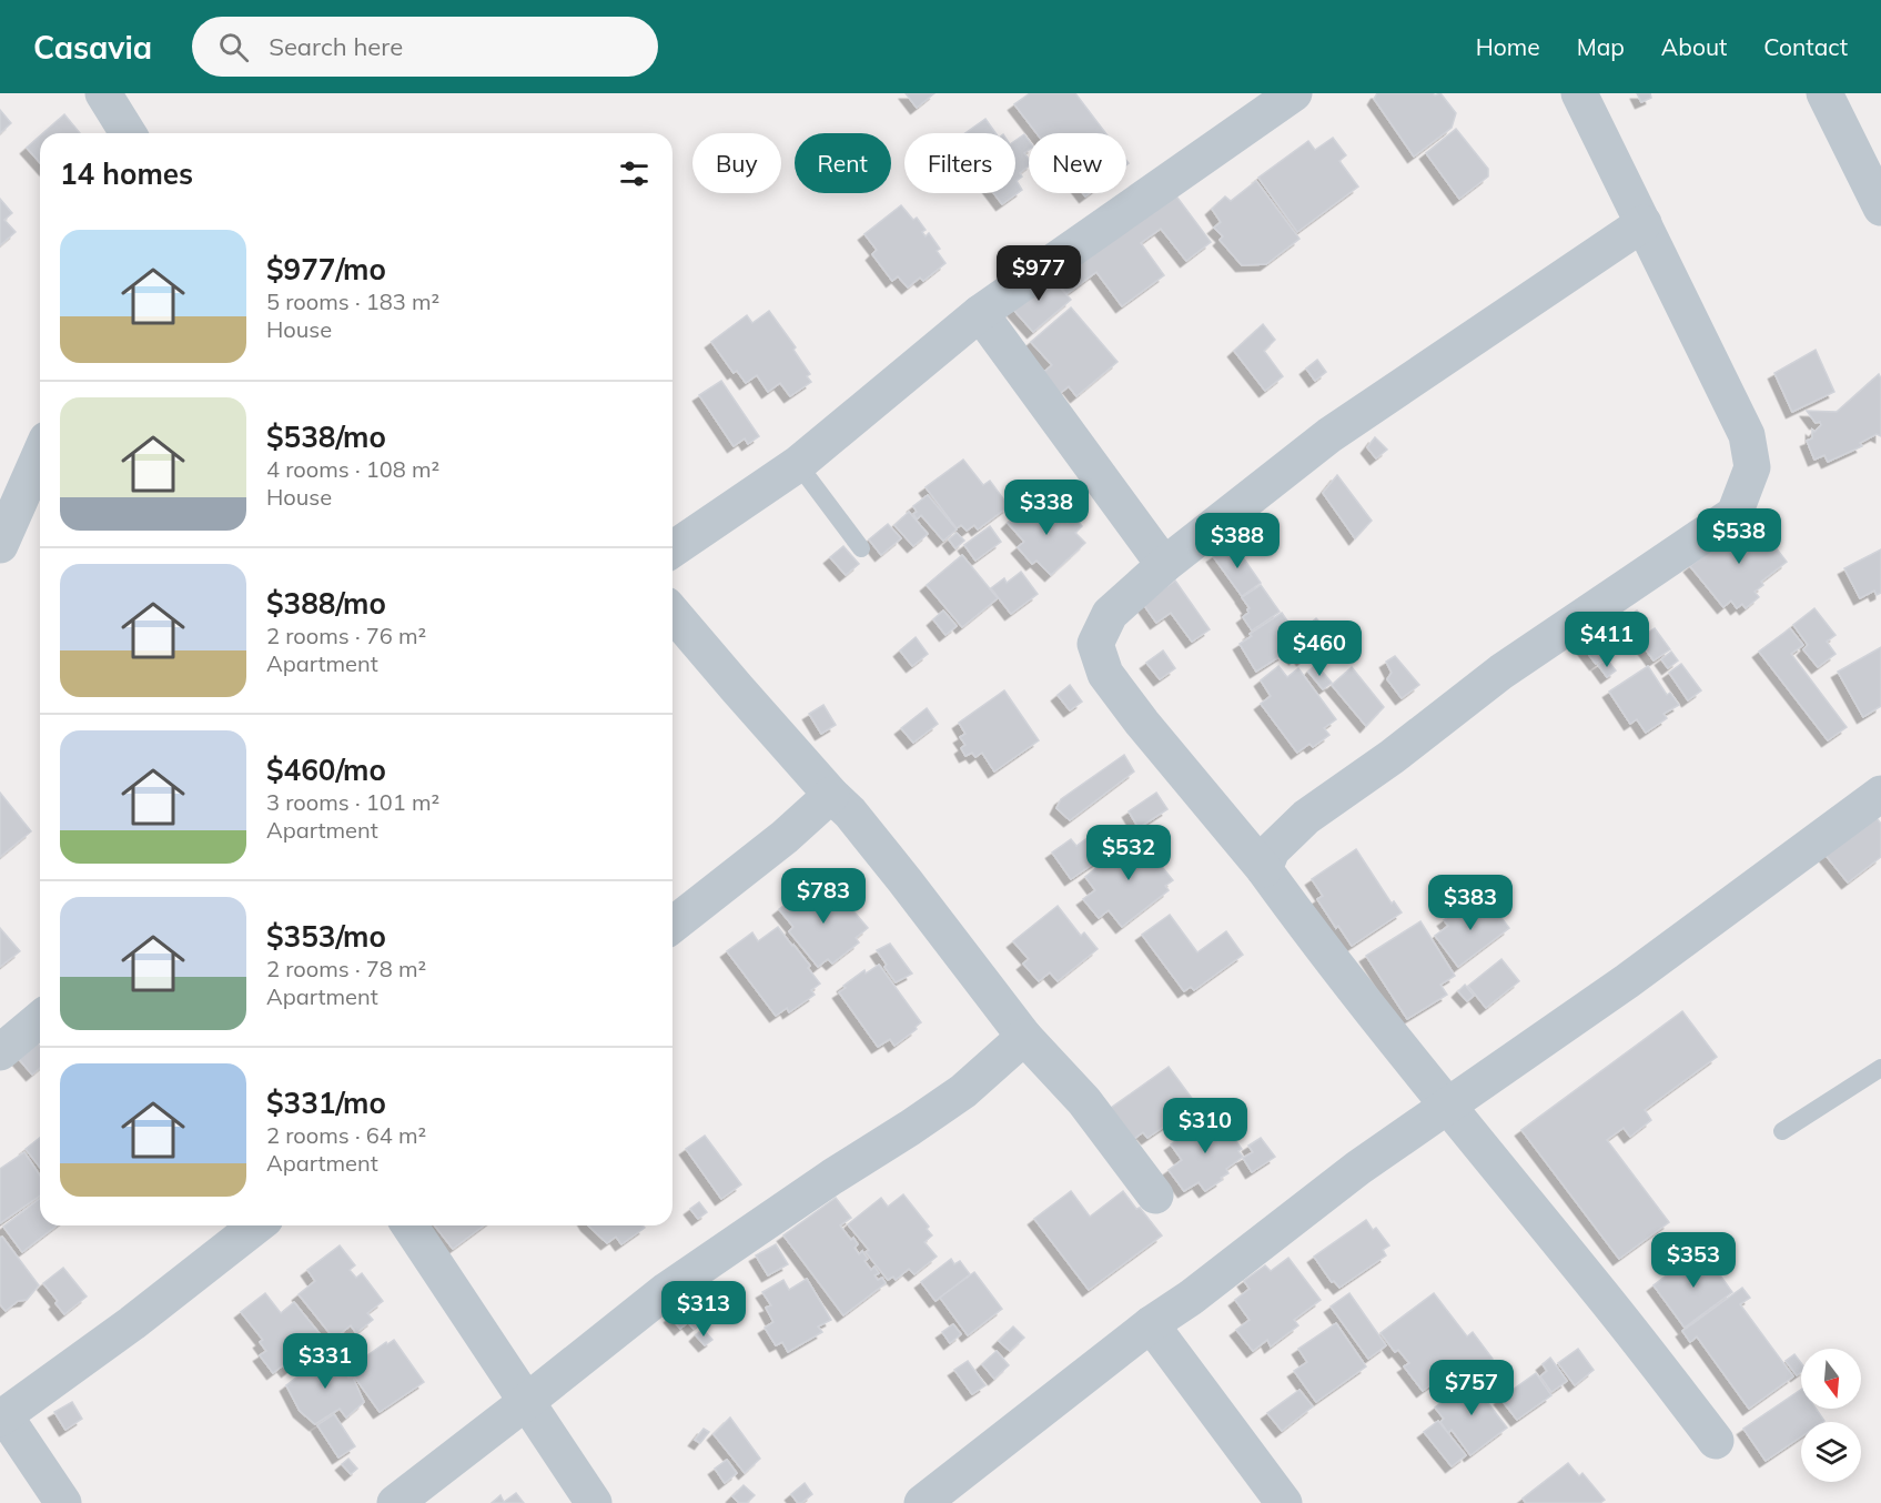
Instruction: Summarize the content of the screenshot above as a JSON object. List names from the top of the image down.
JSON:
{
  "north": "bottom",
  "page": {
    "header": "Casavia",
    "search": "Search here",
    "nav": [
      "Home",
      "Map",
      "About",
      "Contact"
    ],
    "chip": [
      "Buy",
      "Rent",
      "Filters",
      "New"
    ],
    "heading": "14 homes",
    "list": [
      {
        "name": "$977/mo",
        "note": "5 rooms · 183 m² · House"
      },
      {
        "name": "$538/mo",
        "note": "4 rooms · 108 m² · House"
      },
      {
        "name": "$388/mo",
        "note": "2 rooms · 76 m² · Apartment"
      },
      {
        "name": "$460/mo",
        "note": "3 rooms · 101 m² · Apartment"
      },
      {
        "name": "$353/mo",
        "note": "2 rooms · 78 m² · Apartment"
      },
      {
        "name": "$331/mo",
        "note": "2 rooms · 64 m² · Apartment"
      }
    ],
    "price": [
      "$977",
      "$338",
      "$538",
      "$388",
      "$411",
      "$460",
      "$532",
      "$783",
      "$383",
      "$310",
      "$353",
      "$313",
      "$331",
      "$757"
    ]
  }
}
